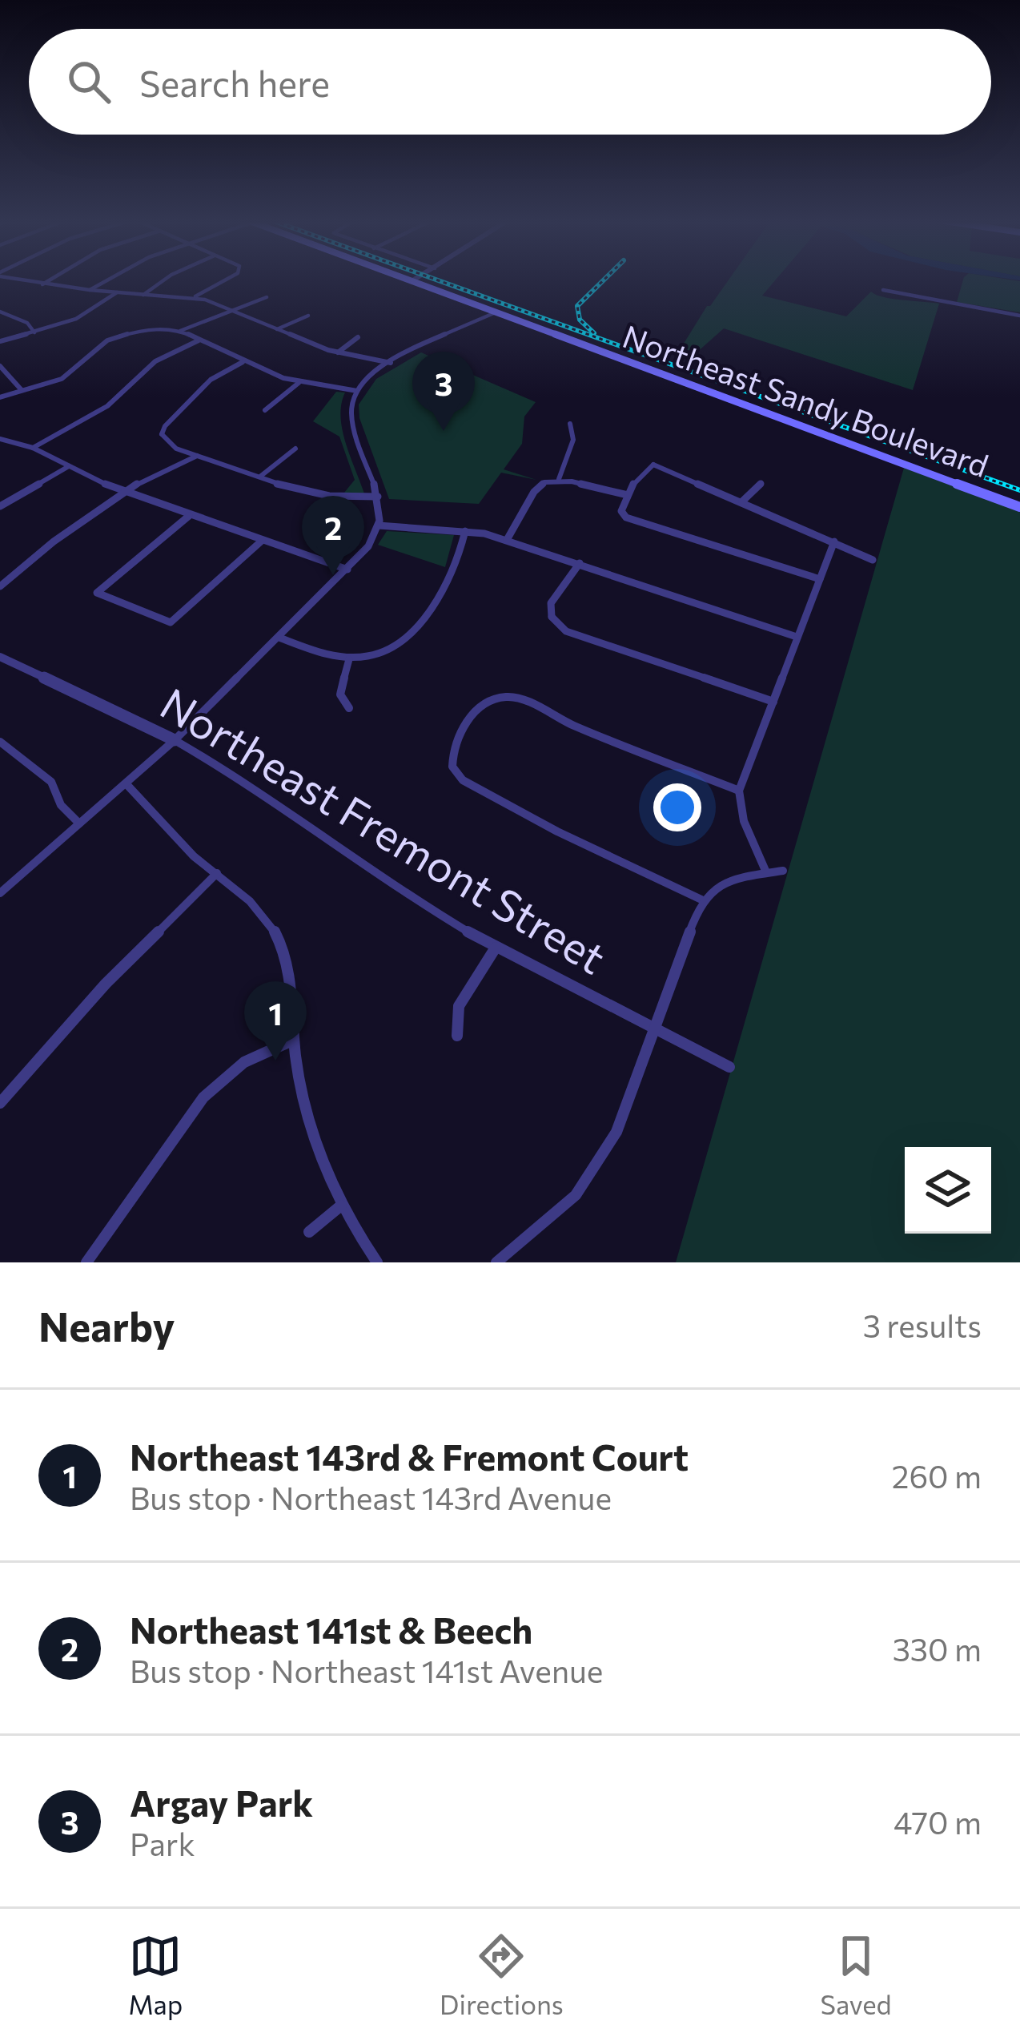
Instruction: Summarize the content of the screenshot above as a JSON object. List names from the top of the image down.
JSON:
{
  "streets": {
    "main road": ["Northeast Sandy Boulevard"],
    "street": ["Northeast Fremont Street"]
  },
  "page": {
    "search": "Search here",
    "pins": ["3", "2", "1"],
    "heading": ["Nearby", "3 results"],
    "list": [
      {
        "mark": "1",
        "name": "Northeast 143rd & Fremont Court",
        "note": "Bus stop · Northeast 143rd Avenue",
        "value": "260 m"
      },
      {
        "mark": "2",
        "name": "Northeast 141st & Beech",
        "note": "Bus stop · Northeast 141st Avenue",
        "value": "330 m"
      },
      {
        "mark": "3",
        "name": "Argay Park",
        "note": "Park",
        "value": "470 m"
      }
    ],
    "nav": ["Map", "Directions", "Saved"]
  }
}
